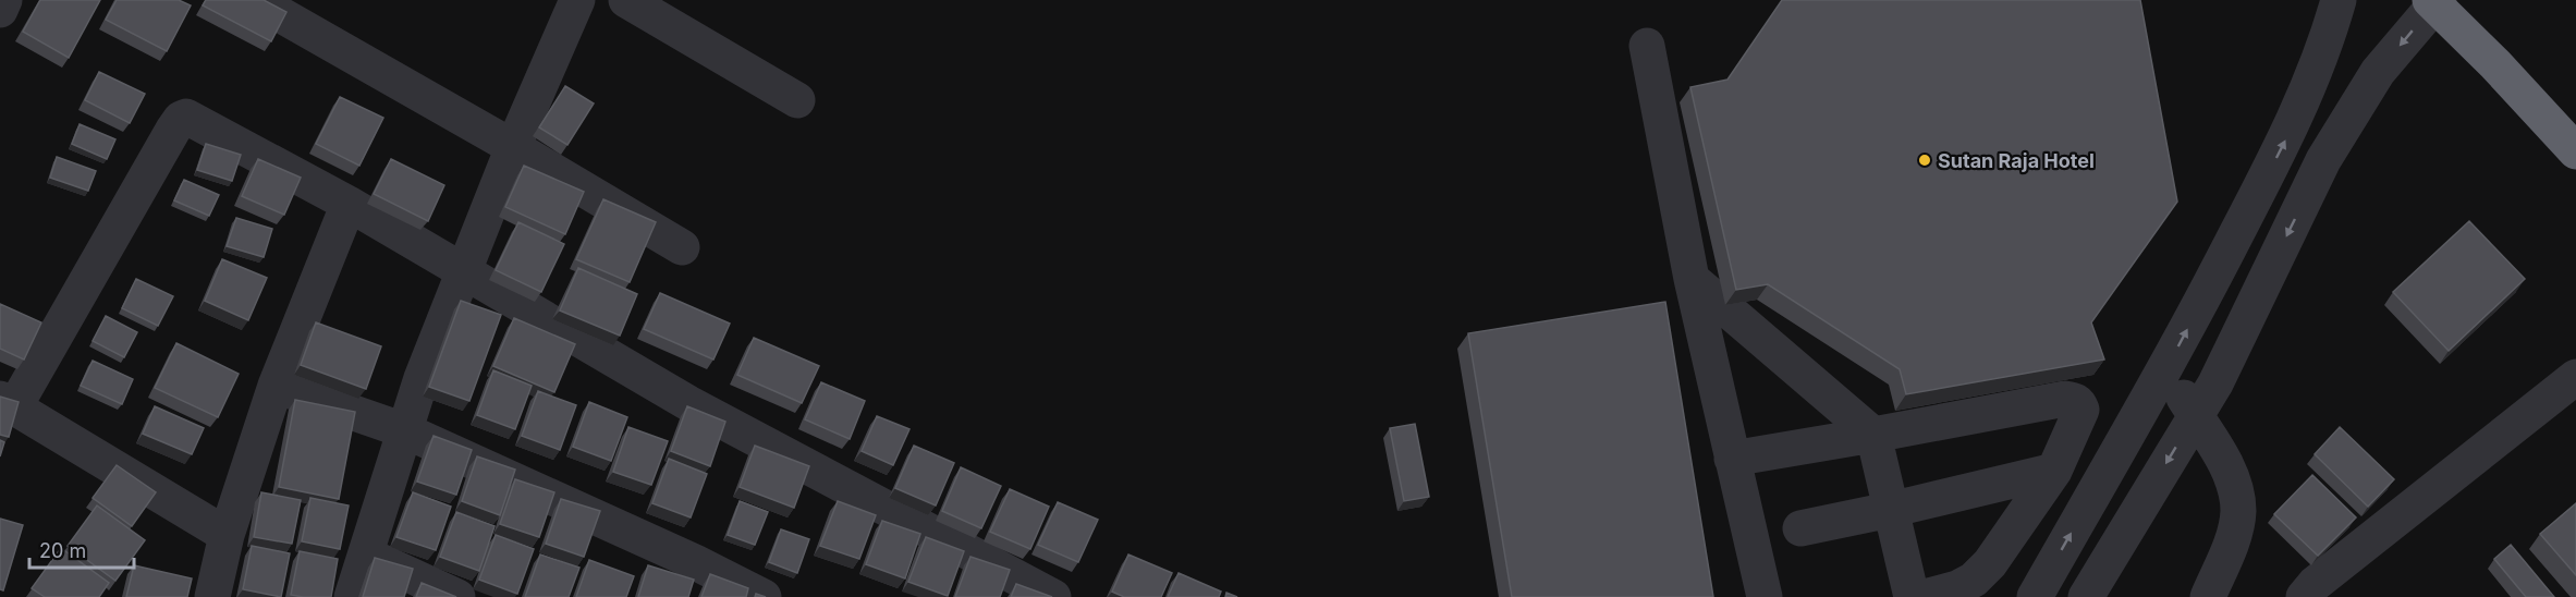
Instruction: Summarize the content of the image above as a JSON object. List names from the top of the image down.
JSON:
{
  "places": ["Sutan Raja Hotel"],
  "scale_bar": "20 m"
}
